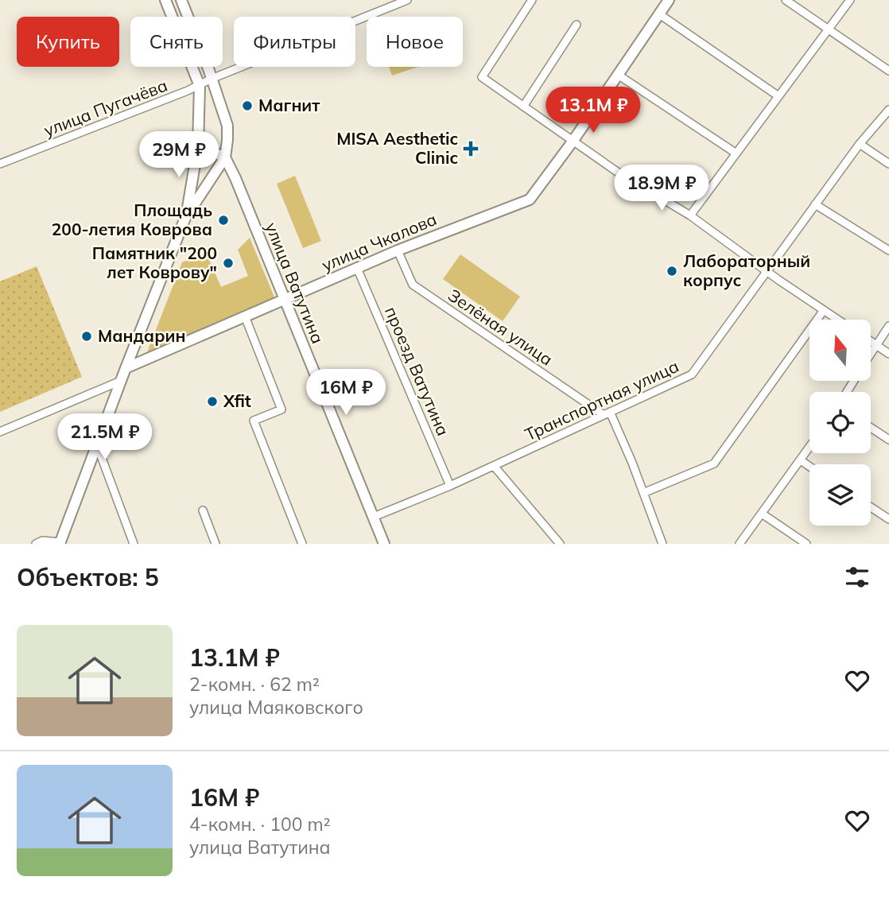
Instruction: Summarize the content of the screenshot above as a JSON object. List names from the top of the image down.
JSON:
{
  "streets": {
    "street": [
      "улица Пугачёва",
      "улица Чкалова",
      "улица Ватутина",
      "Зелёная улица",
      "проезд Ватутина",
      "Транспортная улица"
    ]
  },
  "crossings": [
    ["улица Чкалова", "улица Ватутина"],
    ["улица Чкалова", "Зелёная улица"],
    ["улица Чкалова", "проезд Ватутина"],
    ["улица Ватутина", "Транспортная улица"],
    ["Зелёная улица", "Транспортная улица"],
    ["проезд Ватутина", "Транспортная улица"]
  ],
  "places": {
    "other": [
      "Магнит",
      "Площадь 200-летия Коврова",
      "Памятник \"200 лет Коврову\"",
      "Лабораторный корпус",
      "Мандарин",
      "Xfit"
    ],
    "health": ["MISA Aesthetic Clinic"]
  },
  "north": "top",
  "page": {
    "chip": [
      "Купить",
      "Снять",
      "Фильтры",
      "Новое"
    ],
    "price": [
      "13.1M ₽",
      "29M ₽",
      "18.9M ₽",
      "16M ₽",
      "21.5M ₽"
    ],
    "heading": "Объектов: 5",
    "list": [
      {
        "name": "13.1M ₽",
        "note": "2-комн. · 62 m² · улица Маяковского"
      },
      {
        "name": "16M ₽",
        "note": "4-комн. · 100 m² · улица Ватутина"
      }
    ]
  }
}
